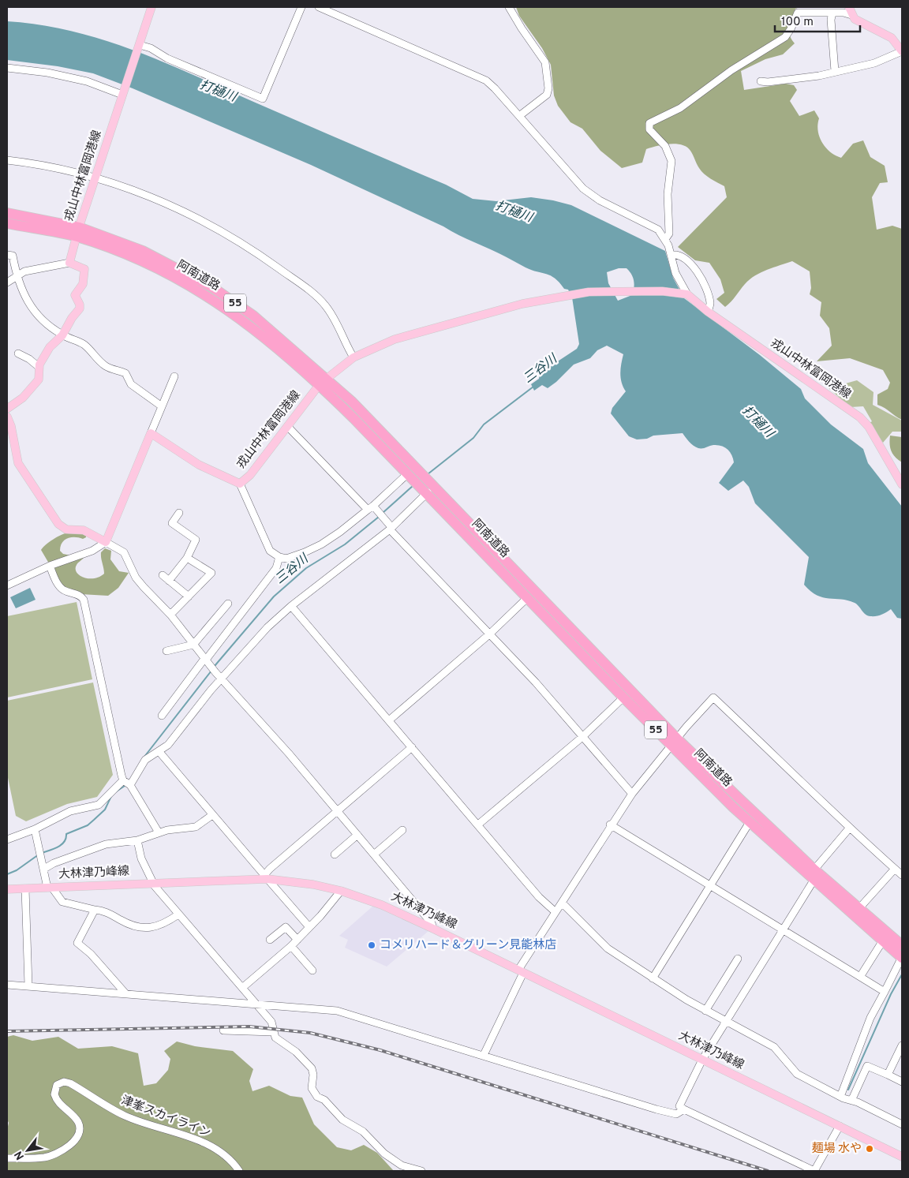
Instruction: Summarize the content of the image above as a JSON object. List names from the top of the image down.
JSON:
{
  "streets": {
    "highway": ["阿南道路", "55"],
    "main road": ["戎山中林富岡港線", "大林津乃峰線"],
    "street": ["津峯スカイライン"]
  },
  "crossings": [
    ["戎山中林富岡港線", "阿南道路"]
  ],
  "water": ["打樋川", "三谷川"],
  "places": ["コメリハード＆グリーン見能林店", "麺場 水や"],
  "scale_bar": "100 m",
  "north": "bottom left"
}
